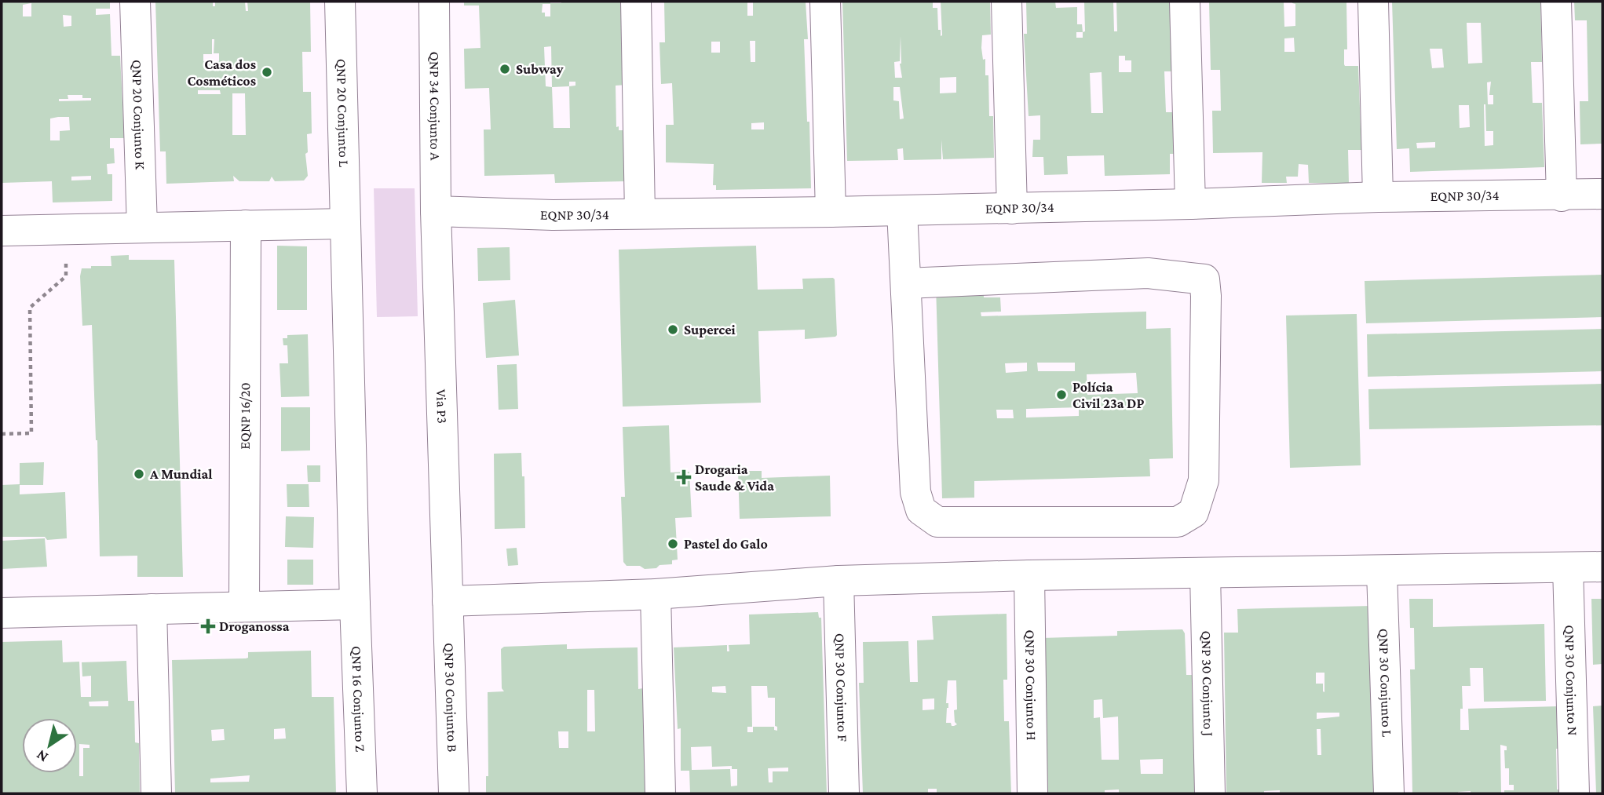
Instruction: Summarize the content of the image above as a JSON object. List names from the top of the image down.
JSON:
{
  "streets": {
    "street": [
      "QNP 34 Conjunto A",
      "QNP 20 Conjunto L",
      "QNP 20 Conjunto K",
      "EQNP 30/34",
      "Via P3",
      "EQNP 16/20",
      "QNP 30 Conjunto N",
      "QNP 30 Conjunto L",
      "QNP 30 Conjunto J",
      "QNP 30 Conjunto H",
      "QNP 30 Conjunto F",
      "QNP 30 Conjunto B",
      "QNP 16 Conjunto Z"
    ]
  },
  "crossings": [
    ["QNP 34 Conjunto A", "EQNP 30/34"],
    ["QNP 34 Conjunto A", "Via P3"],
    ["EQNP 30/34", "Via P3"],
    ["Via P3", "QNP 30 Conjunto B"]
  ],
  "places": {
    "other": [
      "Subway",
      "Casa dos Cosméticos",
      "Supercei",
      "Polícia Civil 23a DP",
      "A Mundial",
      "Pastel do Galo"
    ],
    "health": ["Drogaria Saude & Vida", "Droganossa"]
  },
  "north": "bottom left"
}
